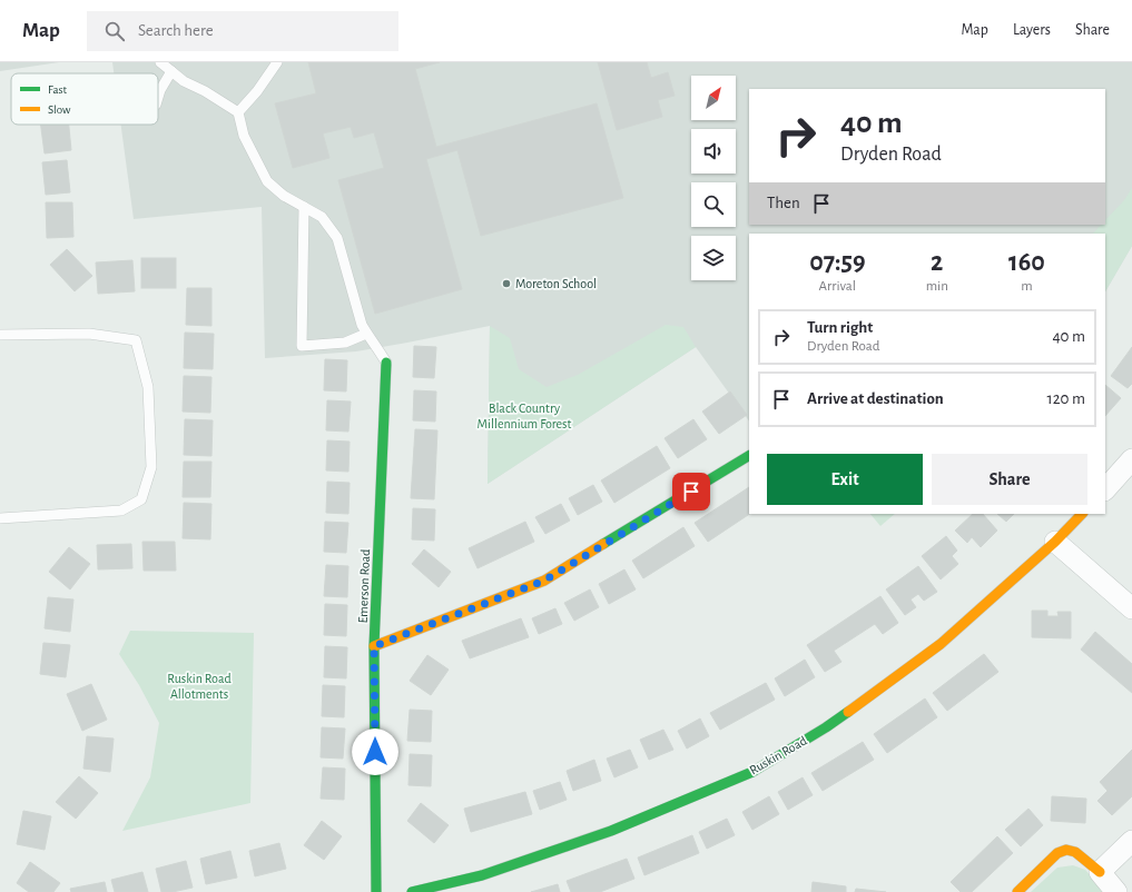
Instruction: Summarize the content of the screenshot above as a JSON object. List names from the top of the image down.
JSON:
{
  "streets": {
    "street": ["Emerson Road", "Ruskin Road"]
  },
  "parks": ["Black Country Millennium Forest", "Ruskin Road Allotments"],
  "places": ["Moreton School"],
  "legend": ["Fast", "Slow"],
  "north": "top right",
  "page": {
    "header": "Map",
    "search": "Search here",
    "nav": ["Map", "Layers", "Share"],
    "turn": ["40 m", "Dryden Road"],
    "then": "Then",
    "eta": [
      "07:59",
      "Arrival",
      "2",
      "min",
      "160",
      "m"
    ],
    "list": [
      {
        "name": "Turn right",
        "note": "Dryden Road",
        "value": "40 m"
      },
      {
        "name": "Arrive at destination",
        "value": "120 m"
      }
    ],
    "buttons": ["Exit", "Share"]
  }
}
